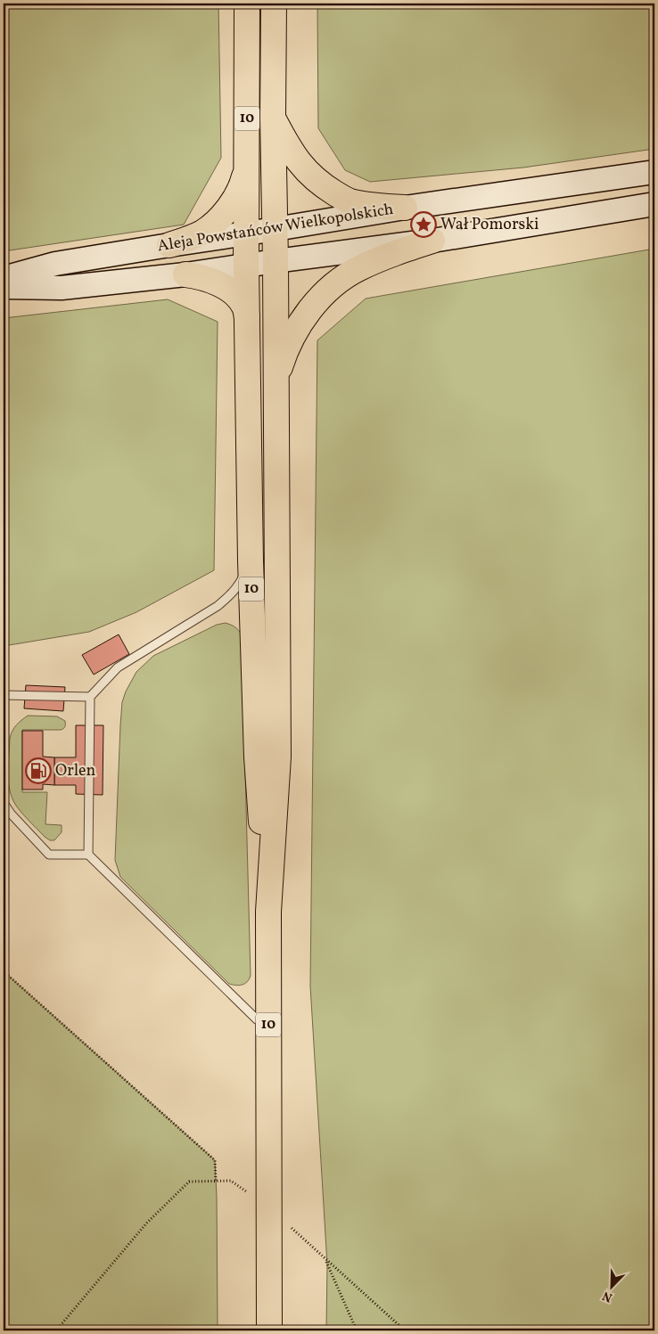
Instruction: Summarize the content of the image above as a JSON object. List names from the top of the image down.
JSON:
{
  "streets": {
    "highway": ["10"],
    "main road": ["Aleja Powstańców Wielkopolskich"]
  },
  "crossings": [
    ["10", "Aleja Powstańców Wielkopolskich"]
  ],
  "places": {
    "place": ["Wał Pomorski"],
    "fuel station": ["Orlen"]
  },
  "north": "bottom left"
}
